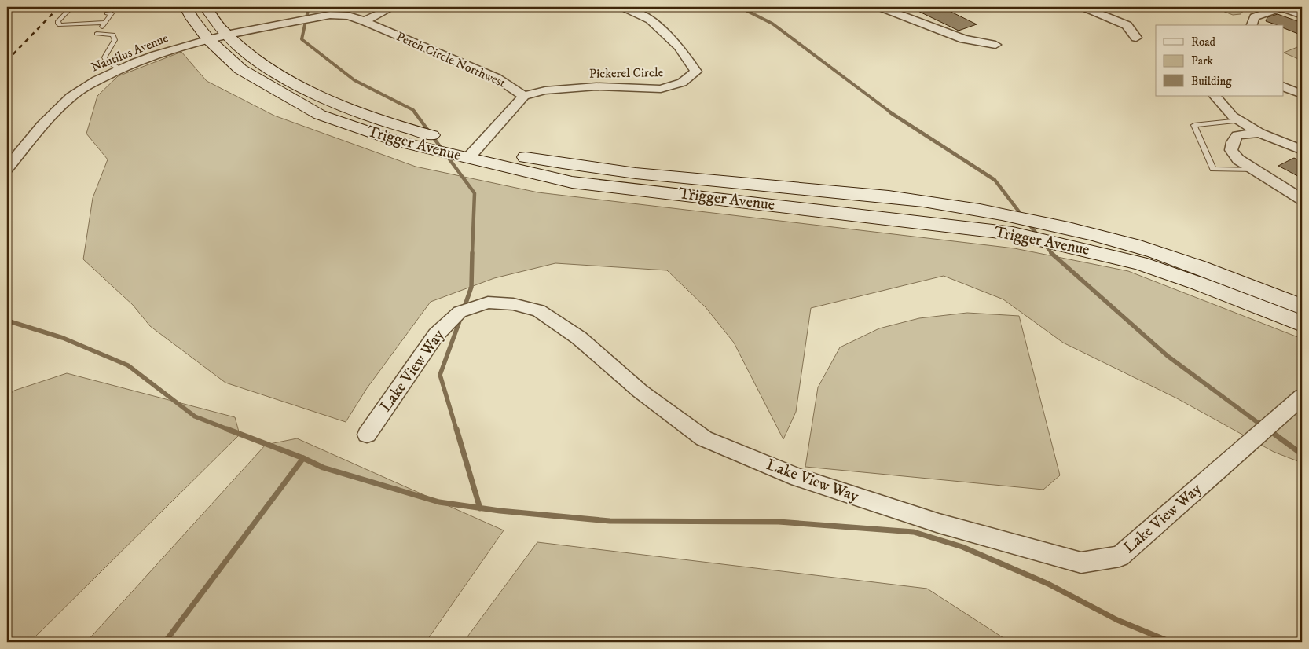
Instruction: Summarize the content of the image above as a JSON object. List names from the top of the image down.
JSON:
{
  "streets": {
    "main road": ["Trigger Avenue"],
    "street": [
      "Nautilus Avenue",
      "Perch Circle Northwest",
      "Pickerel Circle",
      "Lake View Way"
    ]
  },
  "crossings": [
    ["Nautilus Avenue", "Trigger Avenue"],
    ["Perch Circle Northwest", "Pickerel Circle"],
    ["Perch Circle Northwest", "Trigger Avenue"]
  ],
  "legend": ["Road", "Park", "Building"]
}
